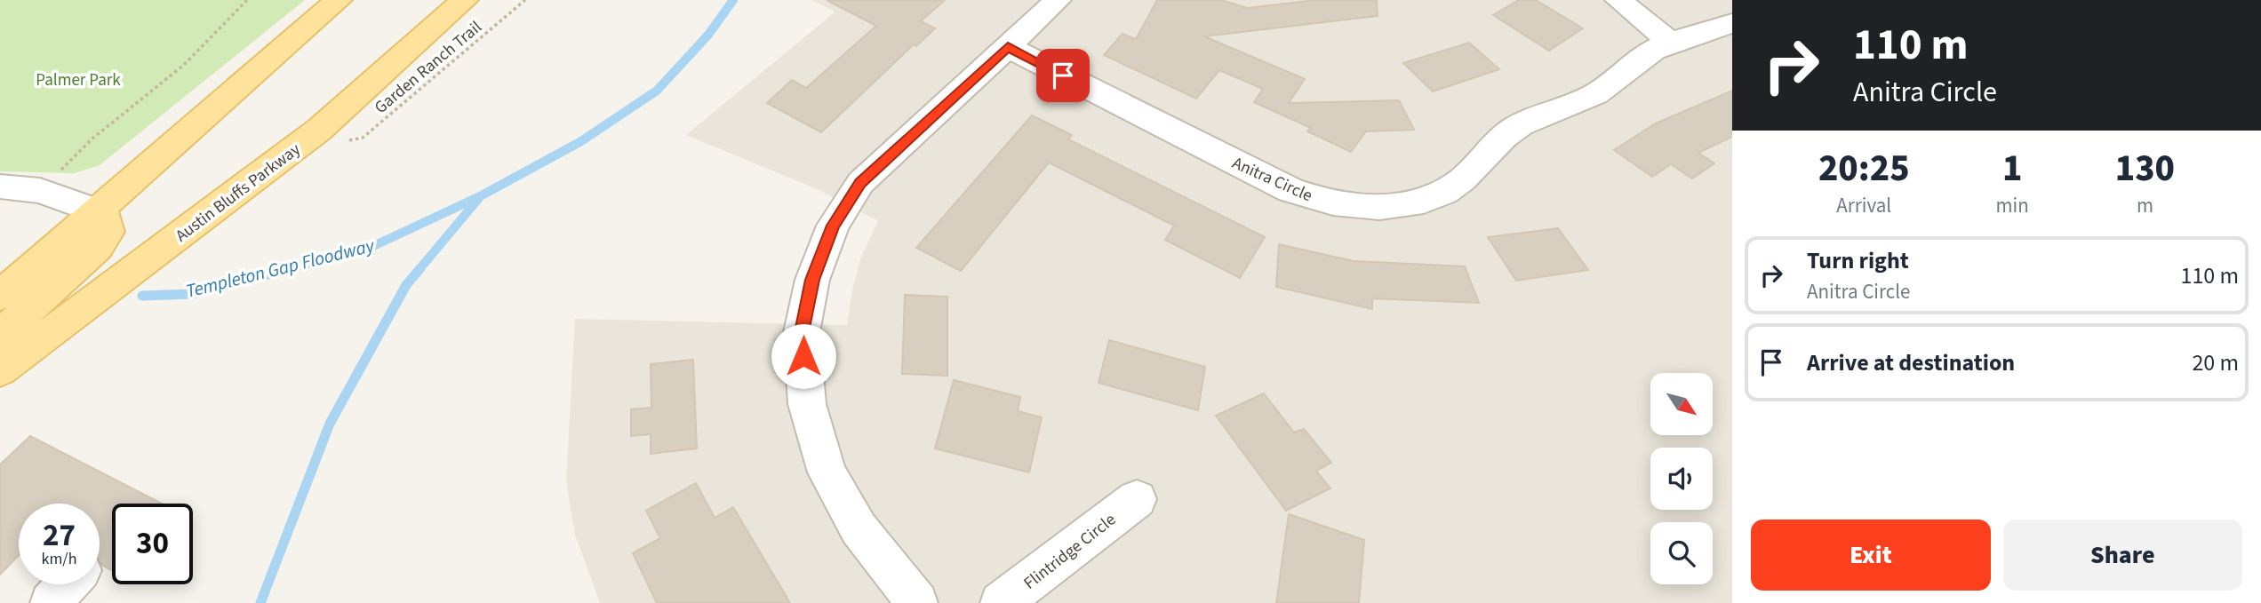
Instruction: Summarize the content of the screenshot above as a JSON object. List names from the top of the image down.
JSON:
{
  "streets": {
    "main road": ["Austin Bluffs Parkway"],
    "street": ["Anitra Circle", "Flintridge Circle"],
    "path": ["Garden Ranch Trail"]
  },
  "water": ["Templeton Gap Floodway"],
  "parks": ["Palmer Park"],
  "north": "bottom right",
  "page": {
    "turn": ["110 m", "Anitra Circle"],
    "eta": [
      "20:25",
      "Arrival",
      "1",
      "min",
      "130",
      "m"
    ],
    "list": [
      {
        "name": "Turn right",
        "note": "Anitra Circle",
        "value": "110 m"
      },
      {
        "name": "Arrive at destination",
        "value": "20 m"
      }
    ],
    "speed": "27 km/h",
    "limit": "30",
    "buttons": ["Exit", "Share"]
  }
}
